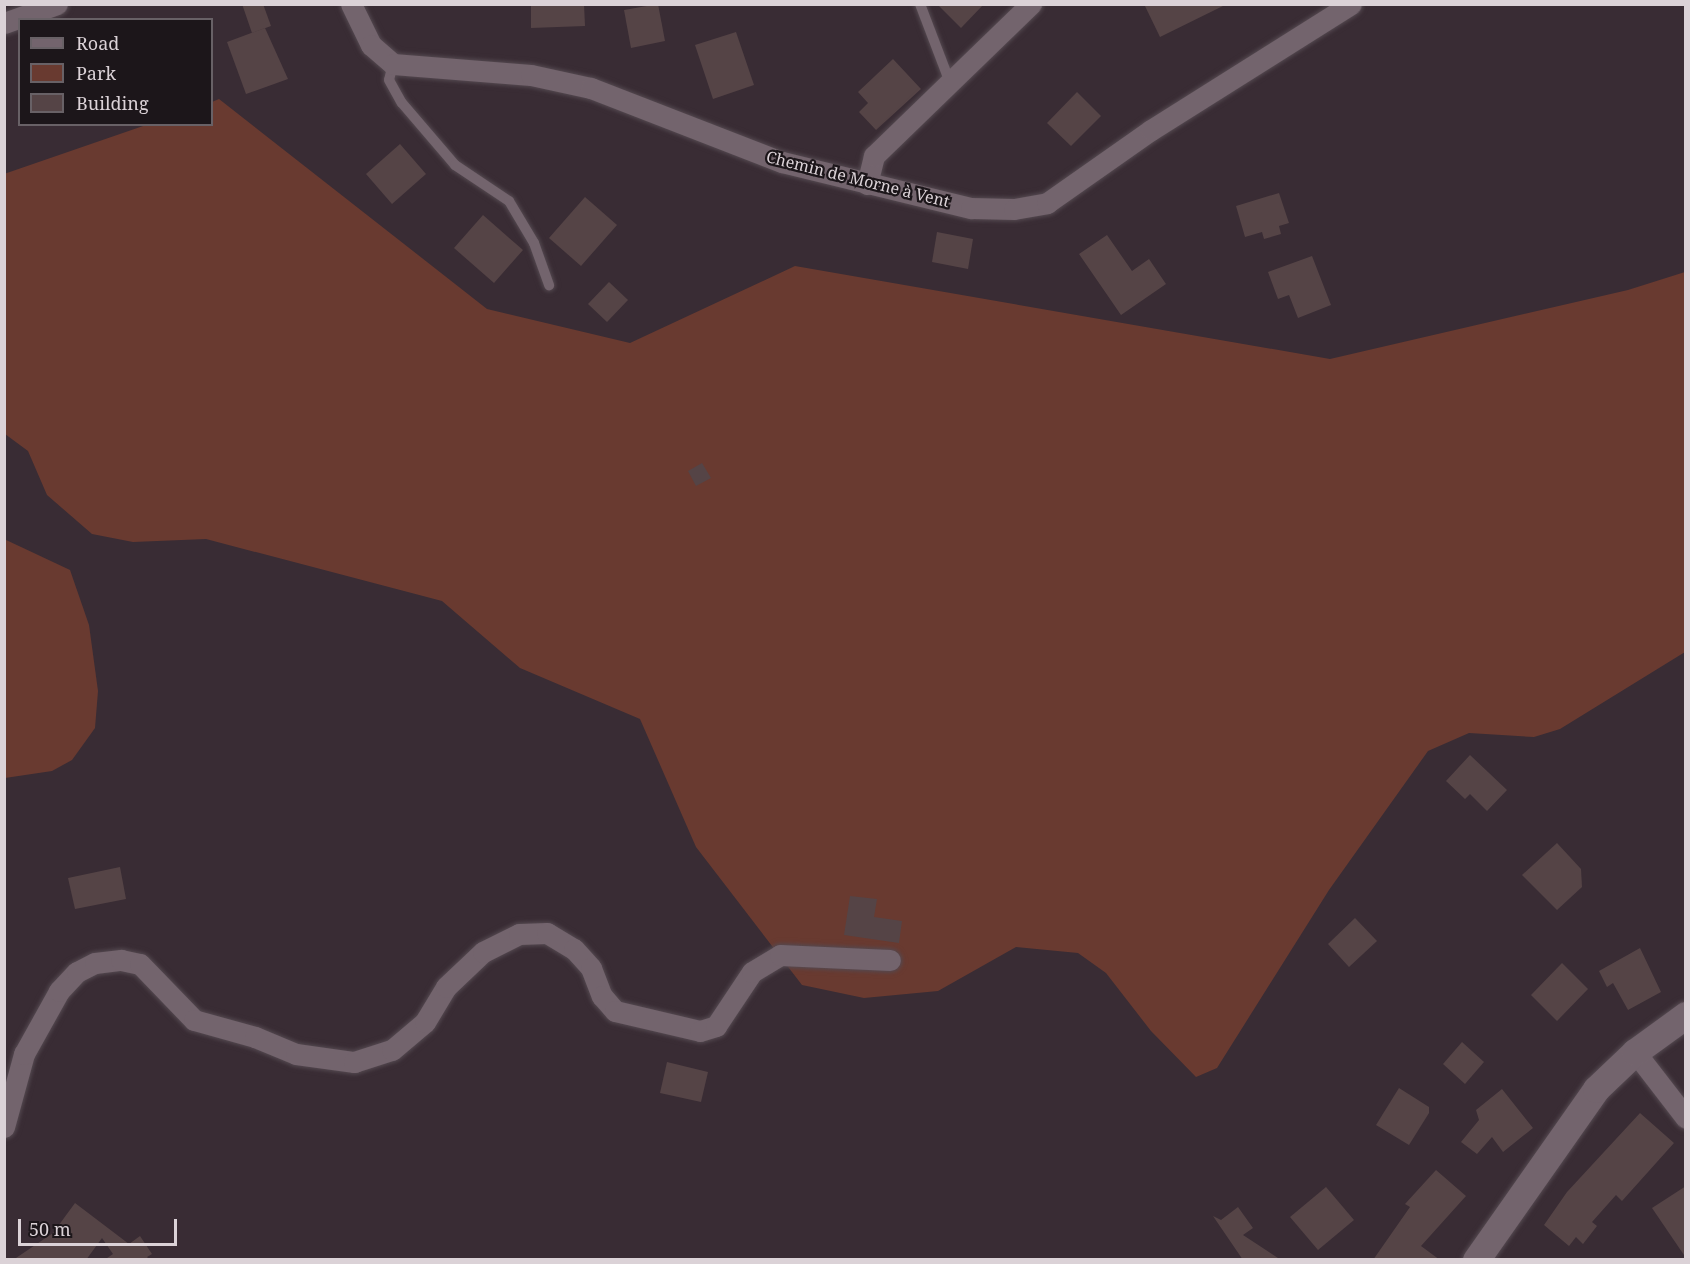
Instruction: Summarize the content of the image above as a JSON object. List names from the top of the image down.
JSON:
{
  "streets": {
    "street": ["Chemin de Morne à Vent"]
  },
  "legend": ["Road", "Park", "Building"],
  "scale_bar": "50 m"
}
